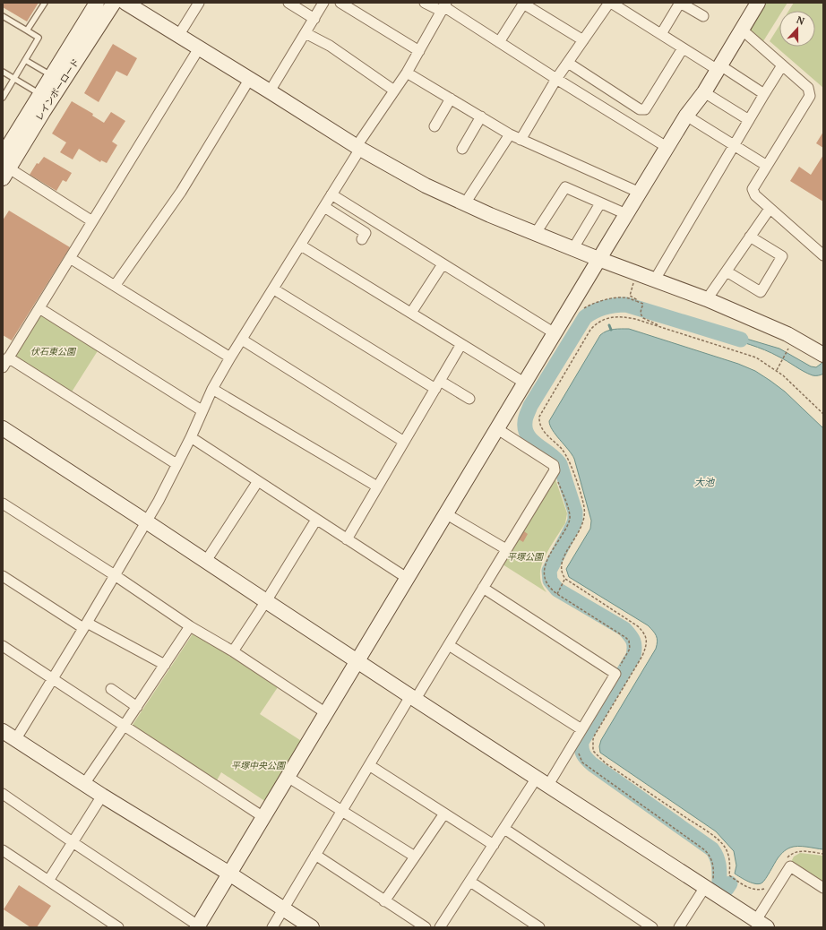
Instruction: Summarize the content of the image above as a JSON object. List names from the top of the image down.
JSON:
{
  "streets": {
    "street": ["レインボーロード"]
  },
  "water": ["大池"],
  "parks": ["伏石東公園", "平塚公園", "平塚中央公園"],
  "north": "top"
}
